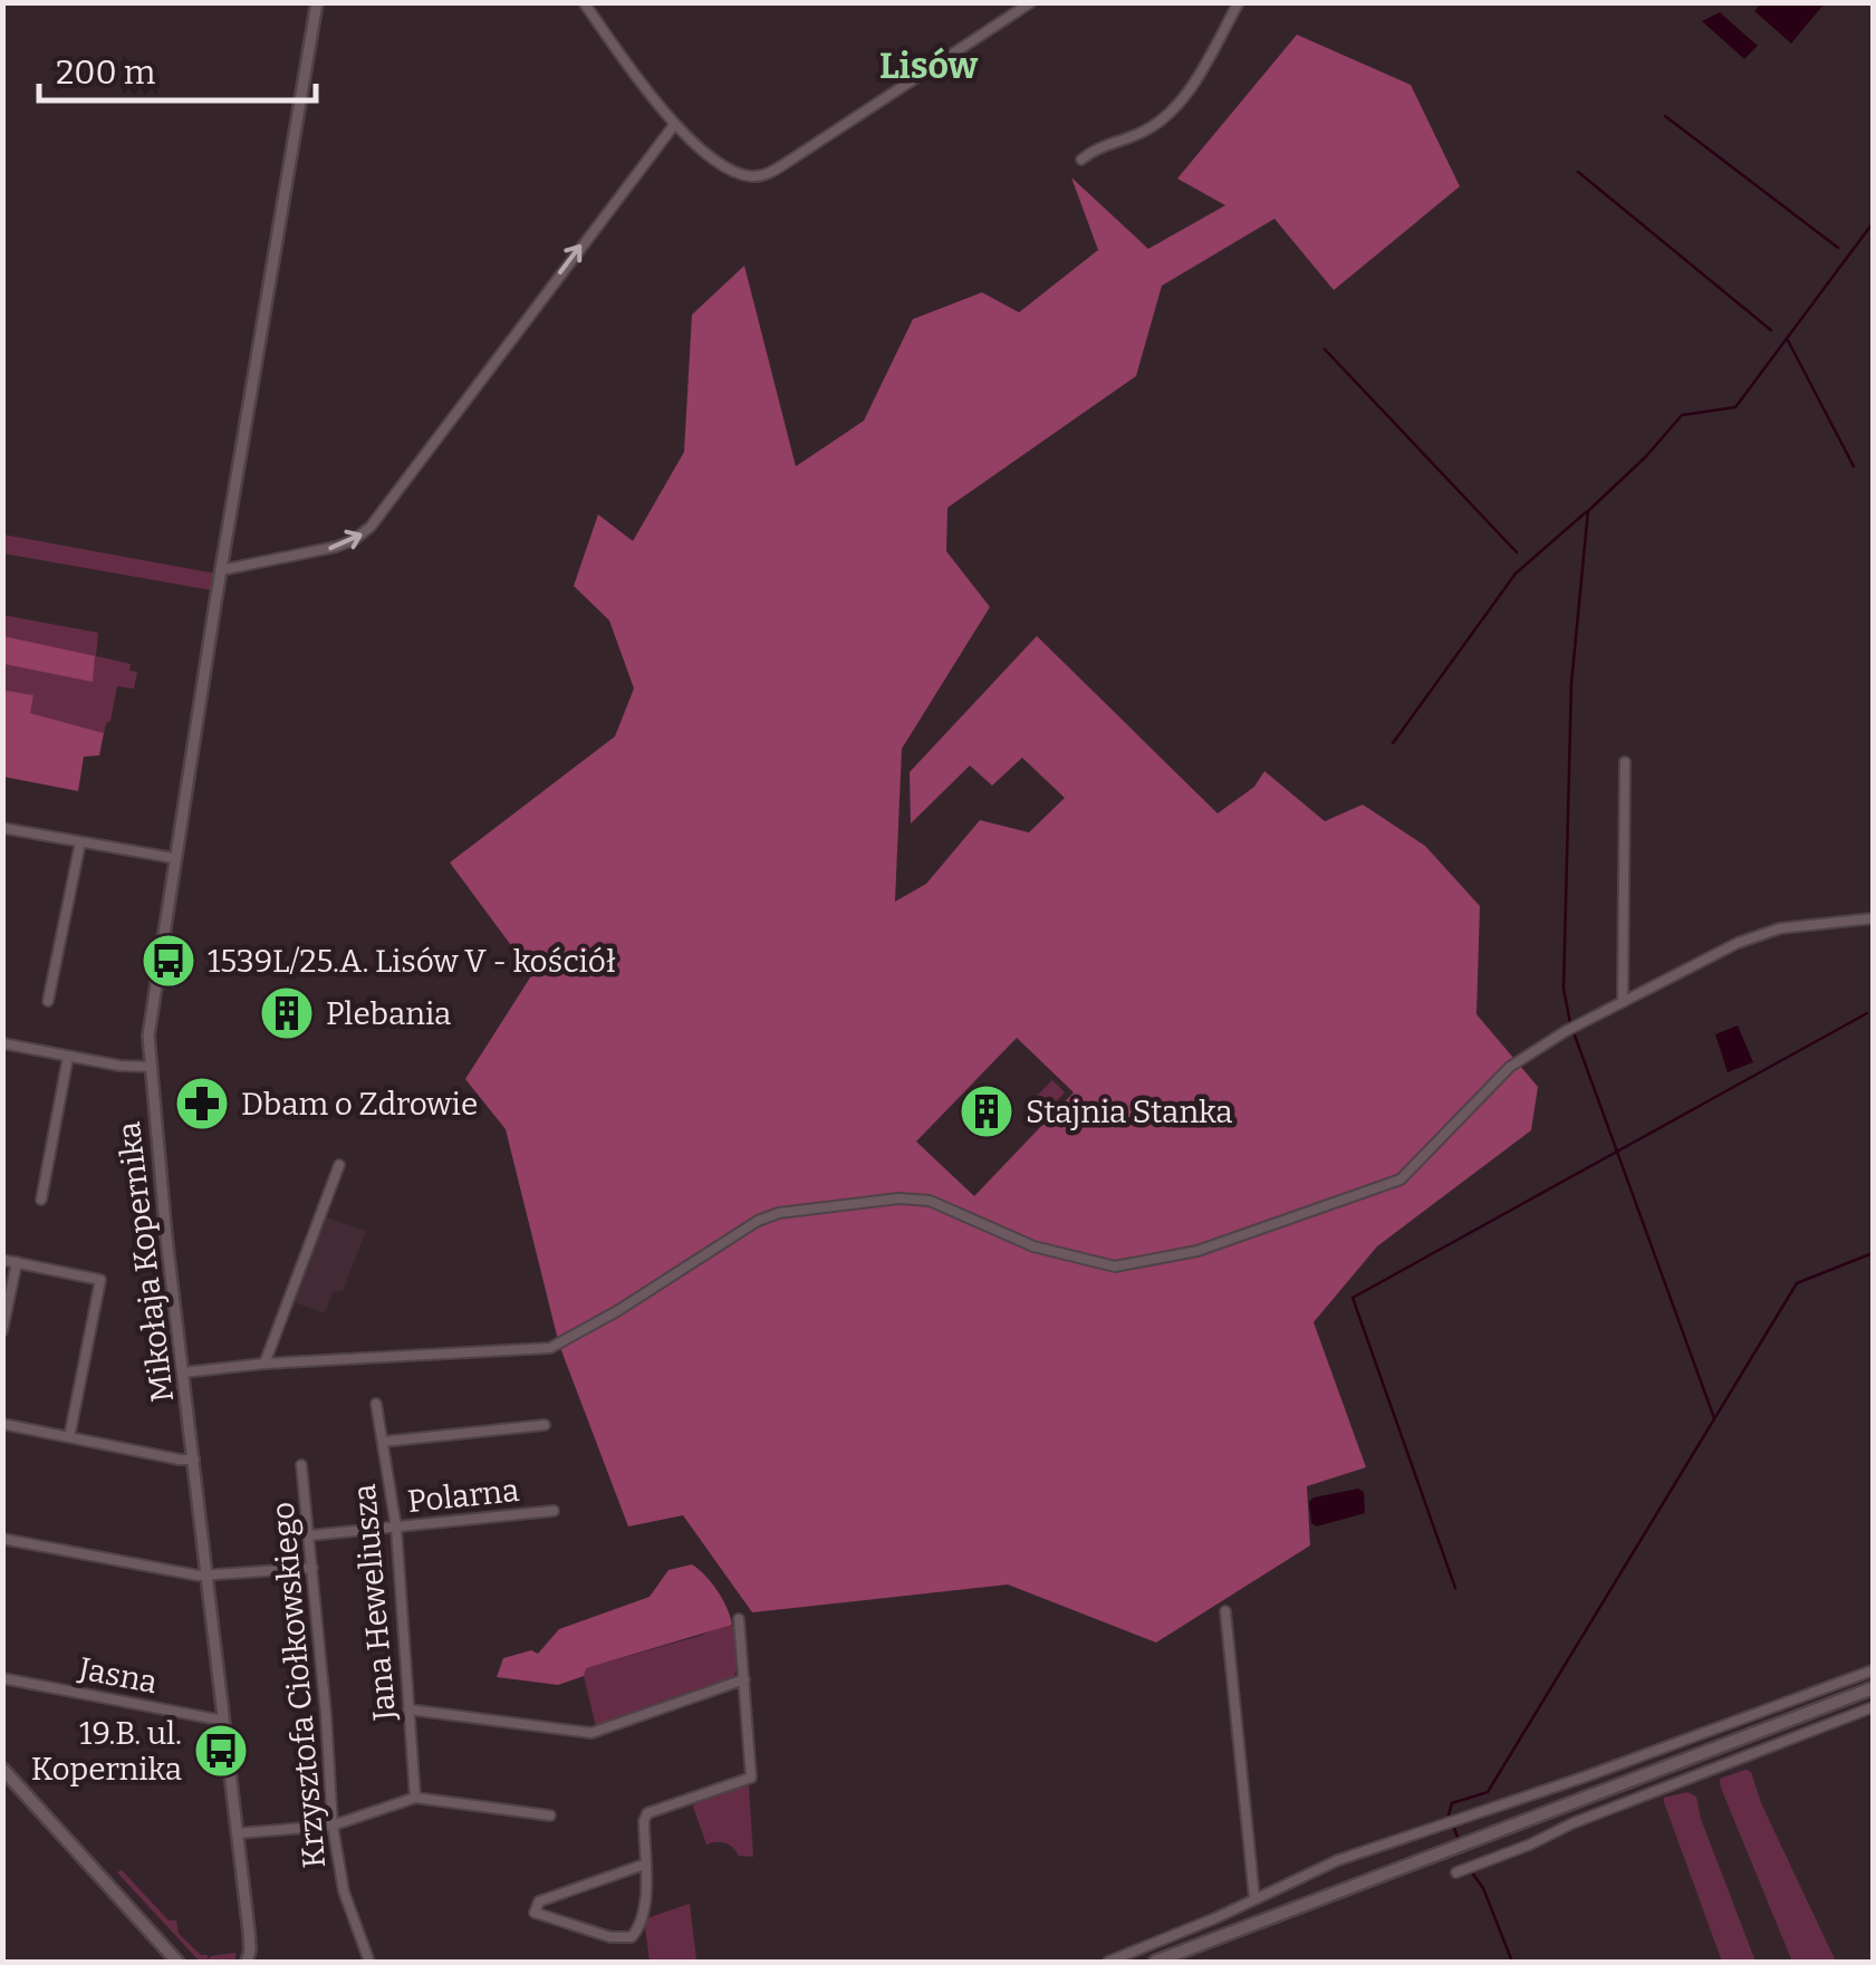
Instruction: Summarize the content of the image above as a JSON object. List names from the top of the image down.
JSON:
{
  "streets": {
    "street": [
      "Mikołaja Kopernika",
      "Polarna",
      "Jana Heweliusza",
      "Jasna",
      "Krzysztofa Ciołkowskiego"
    ]
  },
  "crossings": [
    ["Mikołaja Kopernika", "Jasna"],
    ["Polarna", "Jana Heweliusza"],
    ["Polarna", "Krzysztofa Ciołkowskiego"]
  ],
  "districts": ["Lisów"],
  "places": {
    "bus stop": ["1539L/25.A. Lisów V - kościół", "19.B. ul. Kopernika"],
    "building": ["Plebania", "Stajnia Stanka"],
    "pharmacy": ["Dbam o Zdrowie"]
  },
  "scale_bar": "200 m"
}
